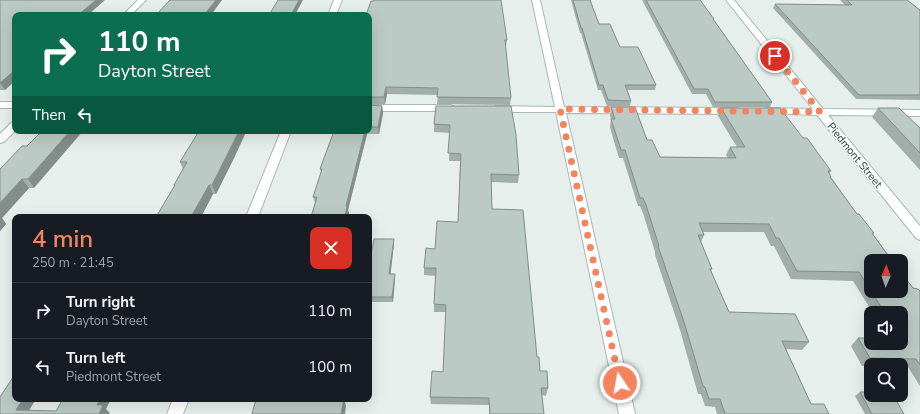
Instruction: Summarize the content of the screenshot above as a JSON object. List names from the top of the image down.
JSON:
{
  "streets": {
    "street": ["Piedmont Street"]
  },
  "north": "top",
  "page": {
    "turn": ["110 m", "Dayton Street"],
    "then": "Then",
    "heading": ["4 min", "250 m · 21:45"],
    "list": [
      {
        "name": "Turn right",
        "note": "Dayton Street",
        "value": "110 m"
      },
      {
        "name": "Turn left",
        "note": "Piedmont Street",
        "value": "100 m"
      }
    ]
  }
}
